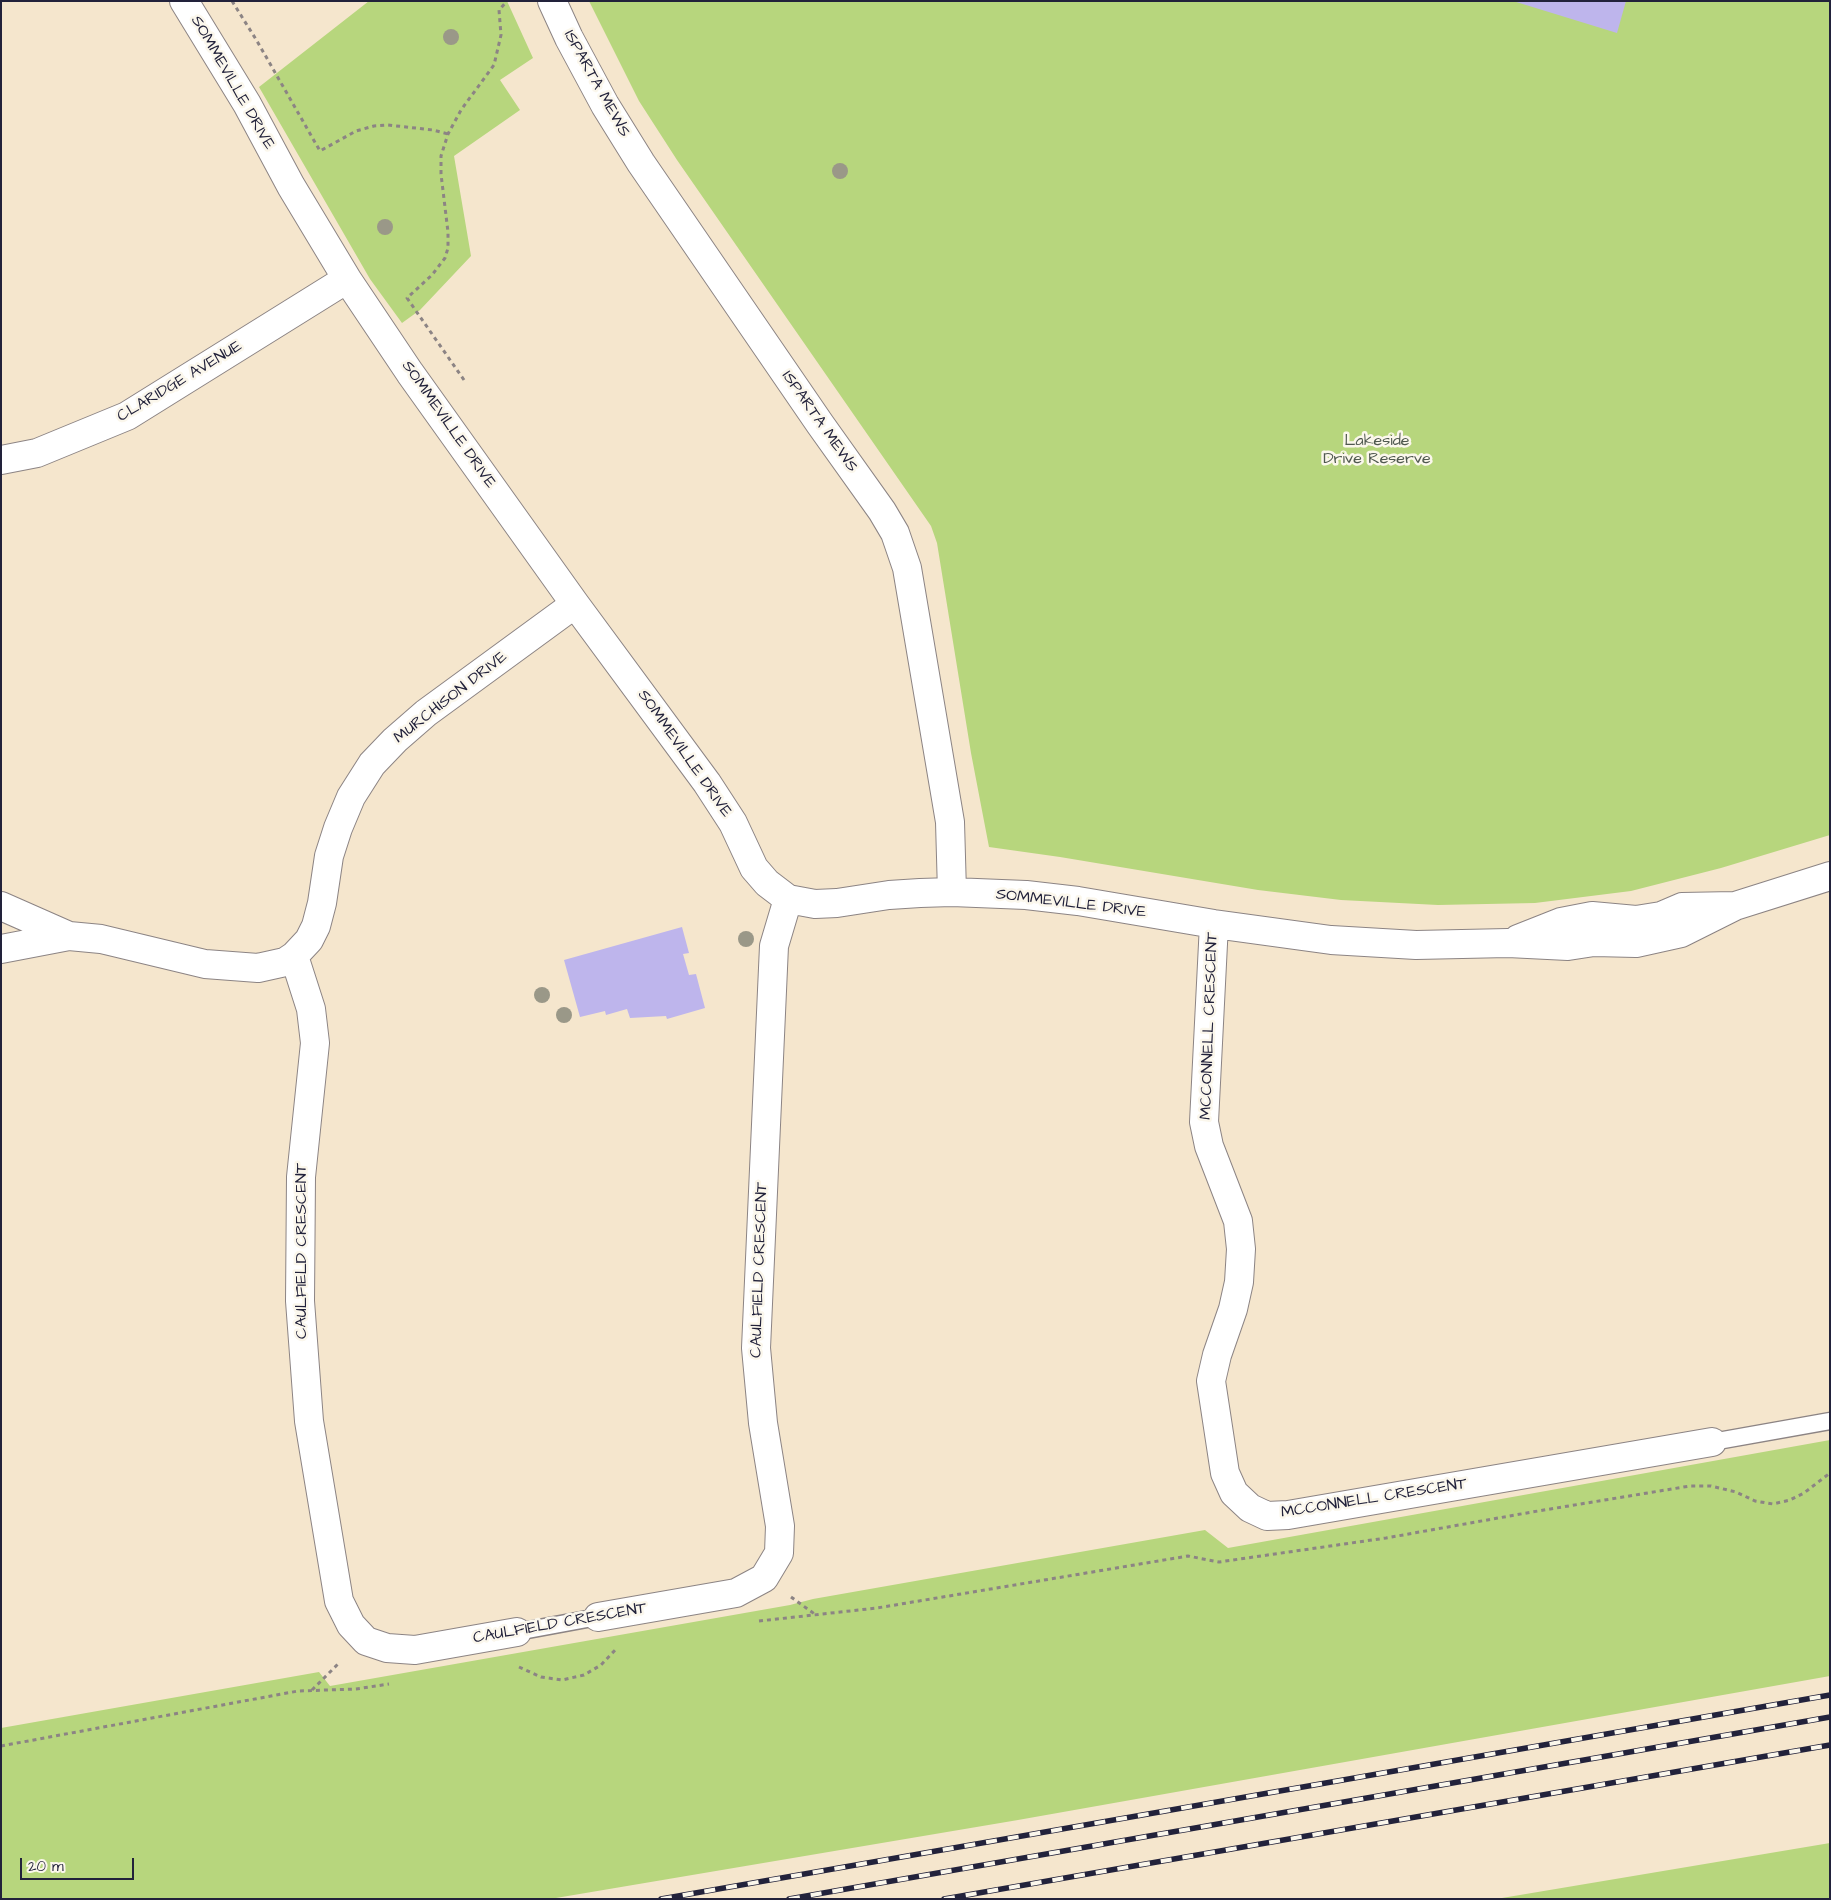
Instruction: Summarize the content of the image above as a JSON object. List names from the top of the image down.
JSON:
{
  "streets": {
    "street": [
      "SOMMEVILLE DRIVE",
      "ISPARTA MEWS",
      "CLARIDGE AVENUE",
      "MURCHISON DRIVE",
      "MCCONNELL CRESCENT",
      "CAULFIELD CRESCENT"
    ]
  },
  "crossings": [
    ["SOMMEVILLE DRIVE", "ISPARTA MEWS"],
    ["SOMMEVILLE DRIVE", "CLARIDGE AVENUE"],
    ["SOMMEVILLE DRIVE", "MURCHISON DRIVE"],
    ["SOMMEVILLE DRIVE", "MCCONNELL CRESCENT"],
    ["SOMMEVILLE DRIVE", "CAULFIELD CRESCENT"],
    ["MURCHISON DRIVE", "CAULFIELD CRESCENT"]
  ],
  "parks": ["Lakeside Drive Reserve"],
  "scale_bar": "20 m"
}
